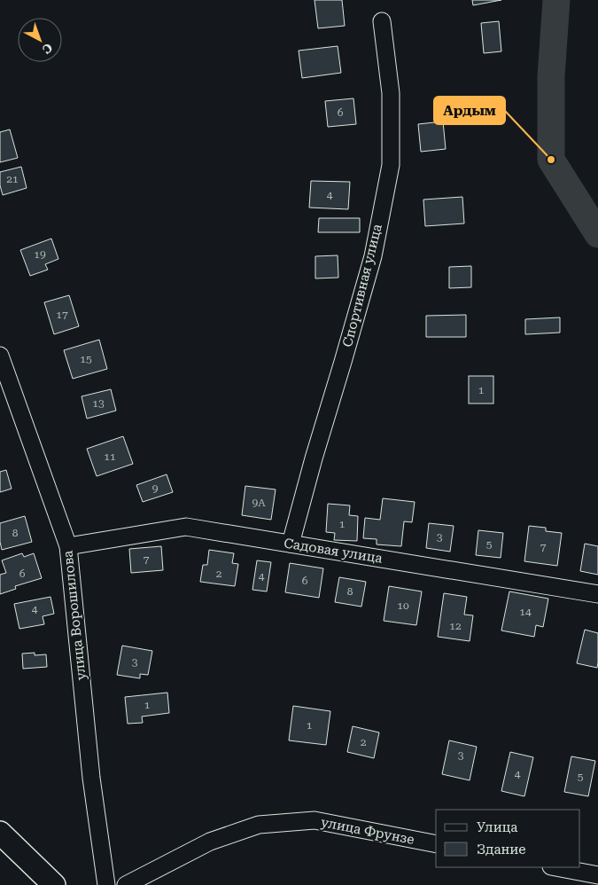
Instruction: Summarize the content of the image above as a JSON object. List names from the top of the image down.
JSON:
{
  "streets": {
    "street": [
      "Спортивная улица",
      "Садовая улица",
      "улица Ворошилова",
      "улица Фрунзе"
    ]
  },
  "crossings": [
    ["Спортивная улица", "Садовая улица"],
    ["Садовая улица", "улица Ворошилова"]
  ],
  "places": ["Ардым"],
  "house_numbers": [
    "6",
    "21",
    "4",
    "19",
    "17",
    "15",
    "1",
    "13",
    "11",
    "9",
    "9А",
    "1",
    "8",
    "3",
    "5",
    "7",
    "7",
    "6",
    "2",
    "4",
    "6",
    "8",
    "10",
    "4",
    "14",
    "12",
    "3",
    "1",
    "1",
    "2",
    "3",
    "4",
    "5"
  ],
  "legend": ["Улица", "Здание"],
  "north": "bottom right"
}
